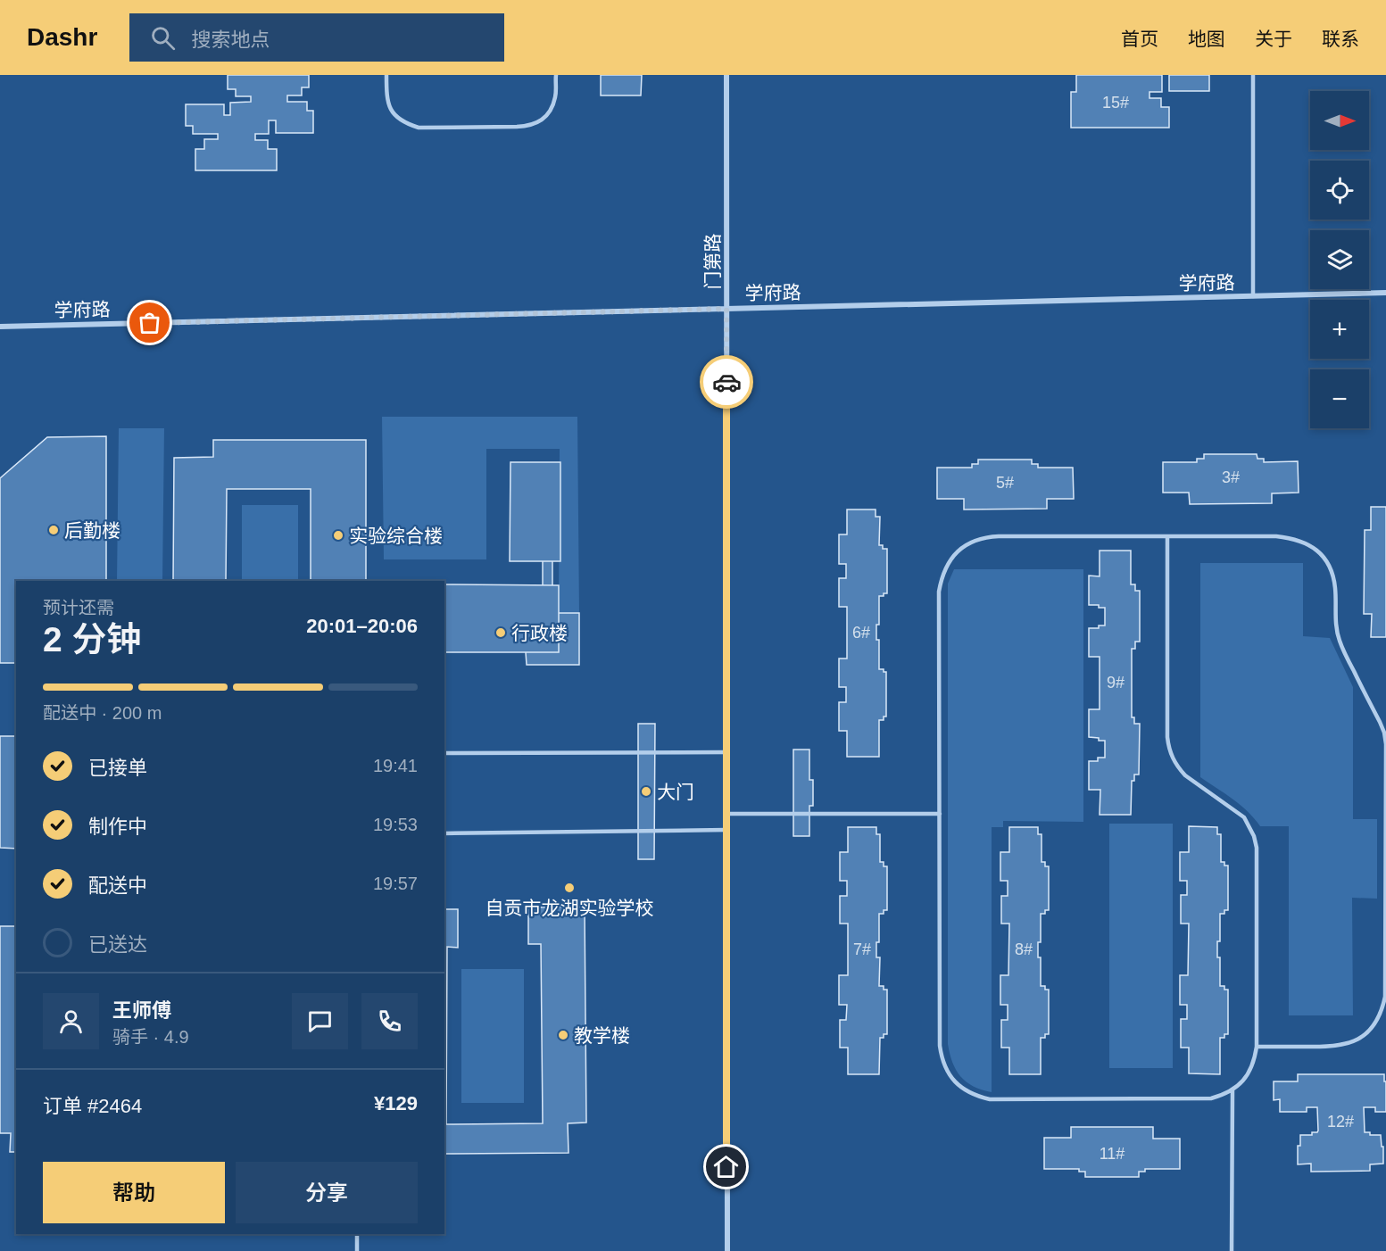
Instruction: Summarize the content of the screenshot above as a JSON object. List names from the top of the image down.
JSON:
{
  "streets": {
    "street": ["门第路", "学府路"]
  },
  "crossings": [
    ["门第路", "学府路"]
  ],
  "places": [
    "后勤楼",
    "实验综合楼",
    "行政楼",
    "大门",
    "自贡市龙湖实验学校",
    "教学楼"
  ],
  "house_numbers": [
    "15#",
    "3#",
    "5#",
    "6#",
    "9#",
    "7#",
    "8#",
    "12#",
    "11#"
  ],
  "north": "right",
  "page": {
    "header": "Dashr",
    "search": "搜索地点",
    "nav": [
      "首页",
      "地图",
      "关于",
      "联系"
    ],
    "map_buttons": ["+", "−"],
    "heading": ["2 分钟", "预计还需", "20:01–20:06"],
    "panel": [
      "王师傅",
      "骑手 · 4.9",
      "订单 #2464",
      "¥129"
    ],
    "bar": "配送中 · 200 m",
    "list": [
      ["已接单", "19:41"],
      ["制作中", "19:53"],
      ["配送中", "19:57"],
      "已送达"
    ],
    "buttons": ["帮助", "分享"]
  }
}
